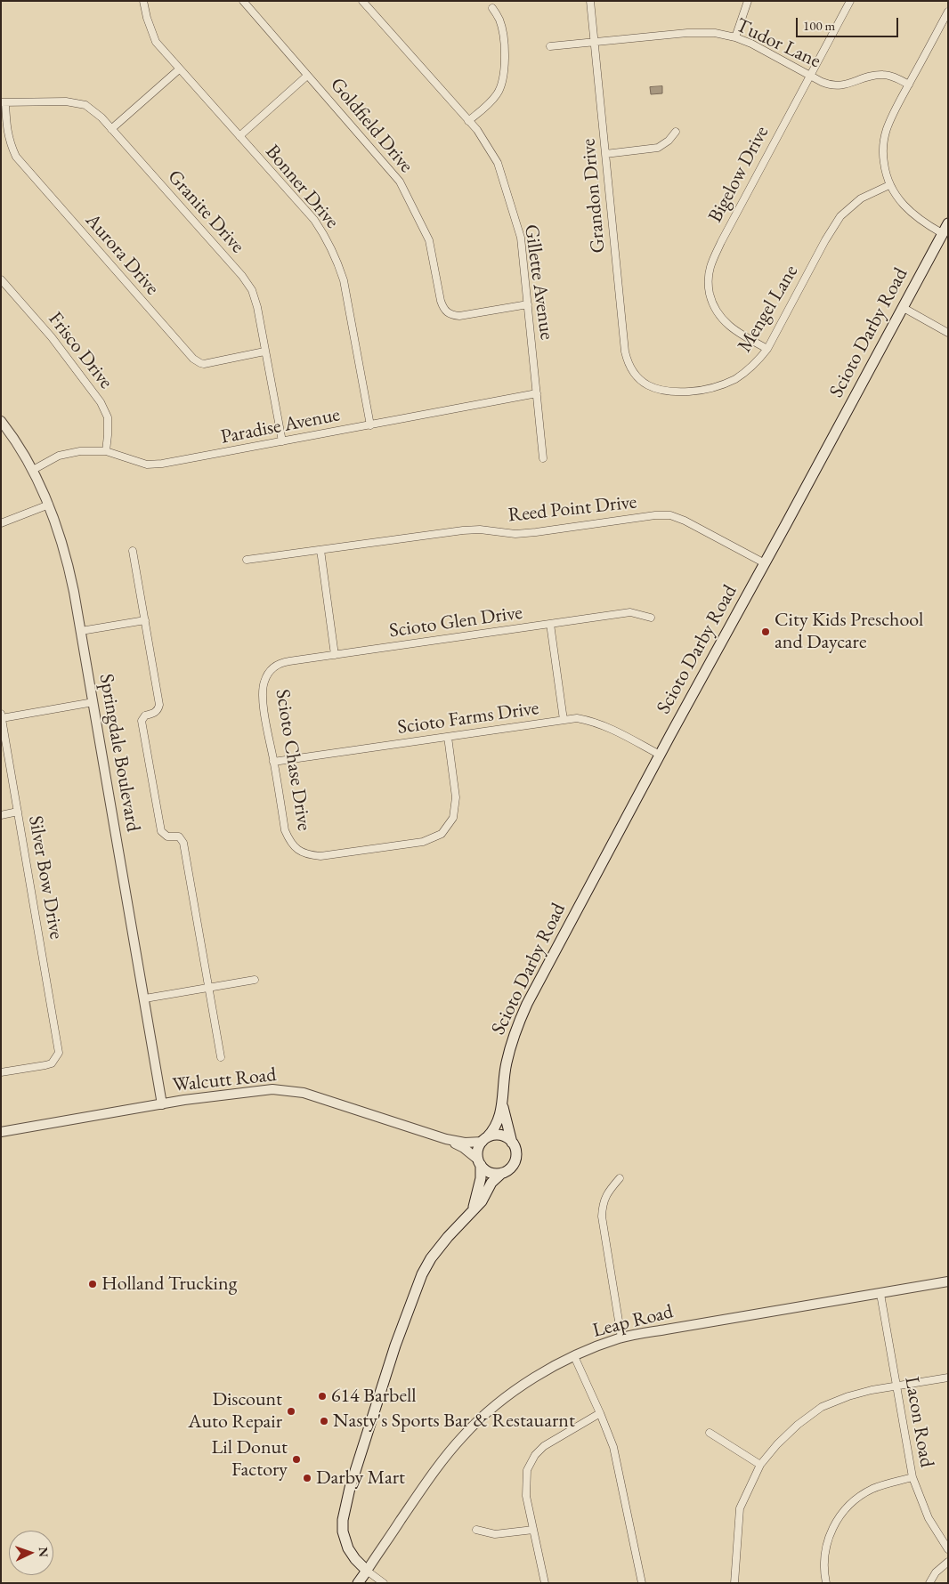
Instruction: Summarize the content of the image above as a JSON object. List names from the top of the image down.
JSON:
{
  "streets": {
    "main road": ["Scioto Darby Road"],
    "street": [
      "Tudor Lane",
      "Goldfield Drive",
      "Bigelow Drive",
      "Bonner Drive",
      "Grandon Drive",
      "Granite Drive",
      "Aurora Drive",
      "Gillette Avenue",
      "Mengel Lane",
      "Frisco Drive",
      "Paradise Avenue",
      "Reed Point Drive",
      "Scioto Glen Drive",
      "Scioto Farms Drive",
      "Springdale Boulevard",
      "Scioto Chase Drive",
      "Silver Bow Drive",
      "Walcutt Road",
      "Leap Road",
      "Lacon Road"
    ]
  },
  "crossings": [
    ["Tudor Lane", "Bigelow Drive"],
    ["Tudor Lane", "Grandon Drive"],
    ["Goldfield Drive", "Gillette Avenue"],
    ["Bigelow Drive", "Mengel Lane"],
    ["Bonner Drive", "Paradise Avenue"],
    ["Grandon Drive", "Mengel Lane"],
    ["Granite Drive", "Aurora Drive"],
    ["Granite Drive", "Paradise Avenue"],
    ["Gillette Avenue", "Paradise Avenue"],
    ["Scioto Darby Road", "Reed Point Drive"],
    ["Scioto Darby Road", "Scioto Farms Drive"],
    ["Scioto Darby Road", "Walcutt Road"],
    ["Frisco Drive", "Paradise Avenue"],
    ["Paradise Avenue", "Springdale Boulevard"],
    ["Scioto Glen Drive", "Scioto Chase Drive"],
    ["Scioto Farms Drive", "Scioto Chase Drive"],
    ["Springdale Boulevard", "Walcutt Road"],
    ["Leap Road", "Lacon Road"]
  ],
  "places": [
    "City Kids Preschool and Daycare",
    "Holland Trucking",
    "614 Barbell",
    "Discount Auto Repair",
    "Nasty's Sports Bar & Restauarnt",
    "Lil Donut Factory",
    "Darby Mart"
  ],
  "scale_bar": "100 m",
  "north": "right"
}
